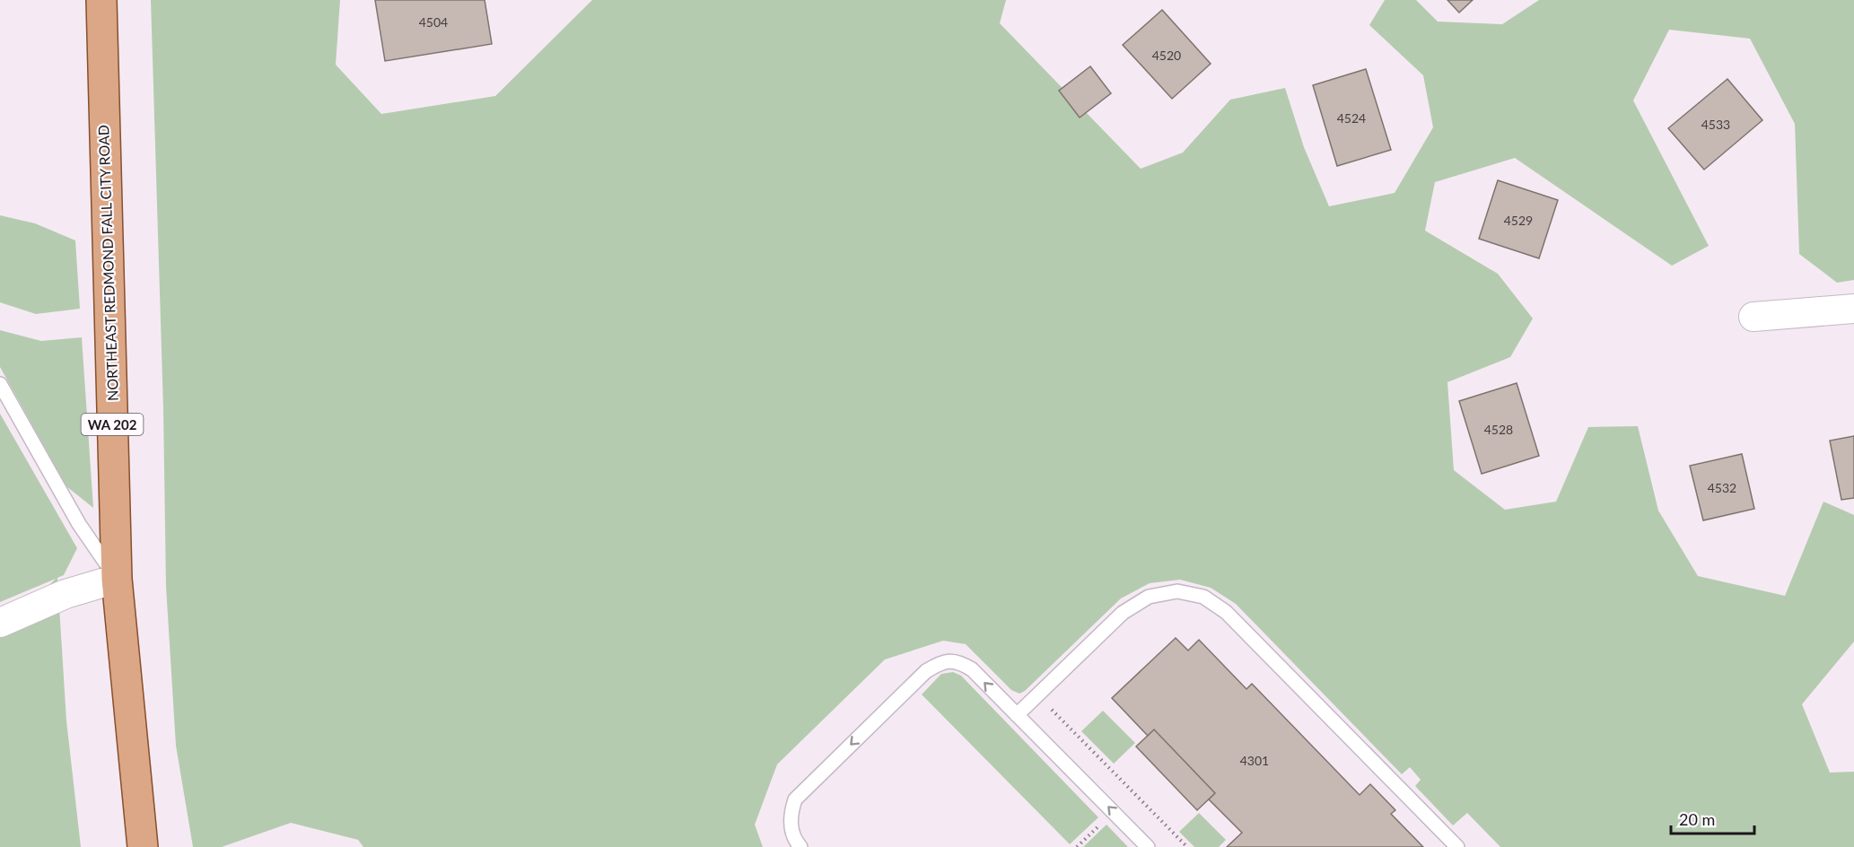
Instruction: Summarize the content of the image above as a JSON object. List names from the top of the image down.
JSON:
{
  "streets": {
    "main road": ["NORTHEAST REDMOND FALL CITY ROAD", "WA 202"]
  },
  "house_numbers": [
    "4504",
    "4520",
    "4524",
    "4533",
    "4529",
    "4528",
    "4532",
    "4301"
  ],
  "scale_bar": "20 m"
}
